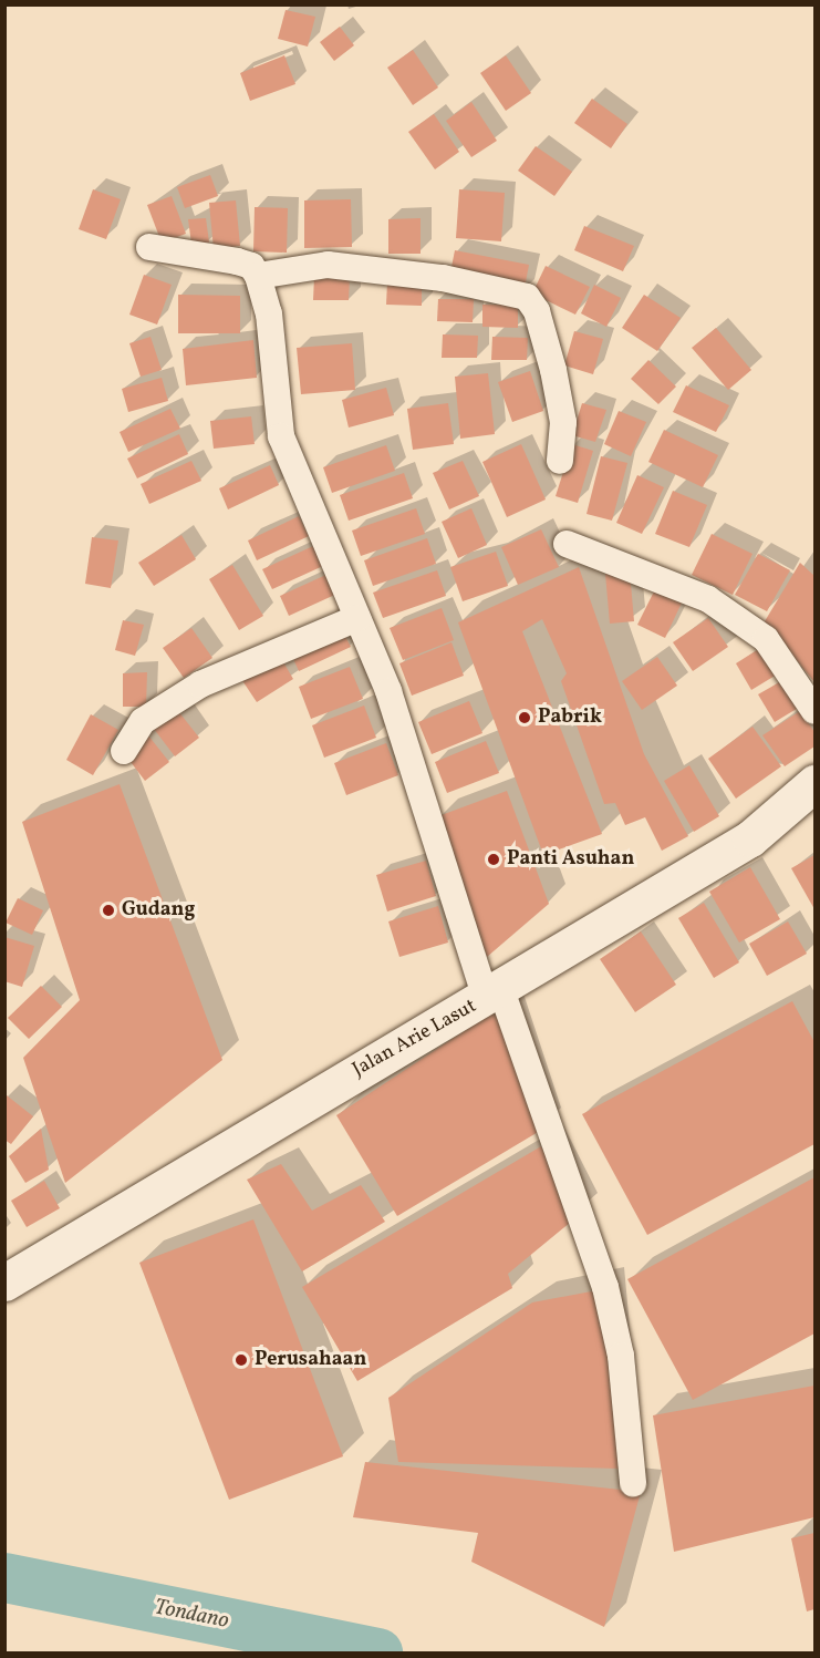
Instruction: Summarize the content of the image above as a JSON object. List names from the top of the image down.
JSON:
{
  "streets": {
    "main road": ["Jalan Arie Lasut"]
  },
  "water": ["Tondano"],
  "places": [
    "Pabrik",
    "Panti Asuhan",
    "Gudang",
    "Perusahaan"
  ]
}
